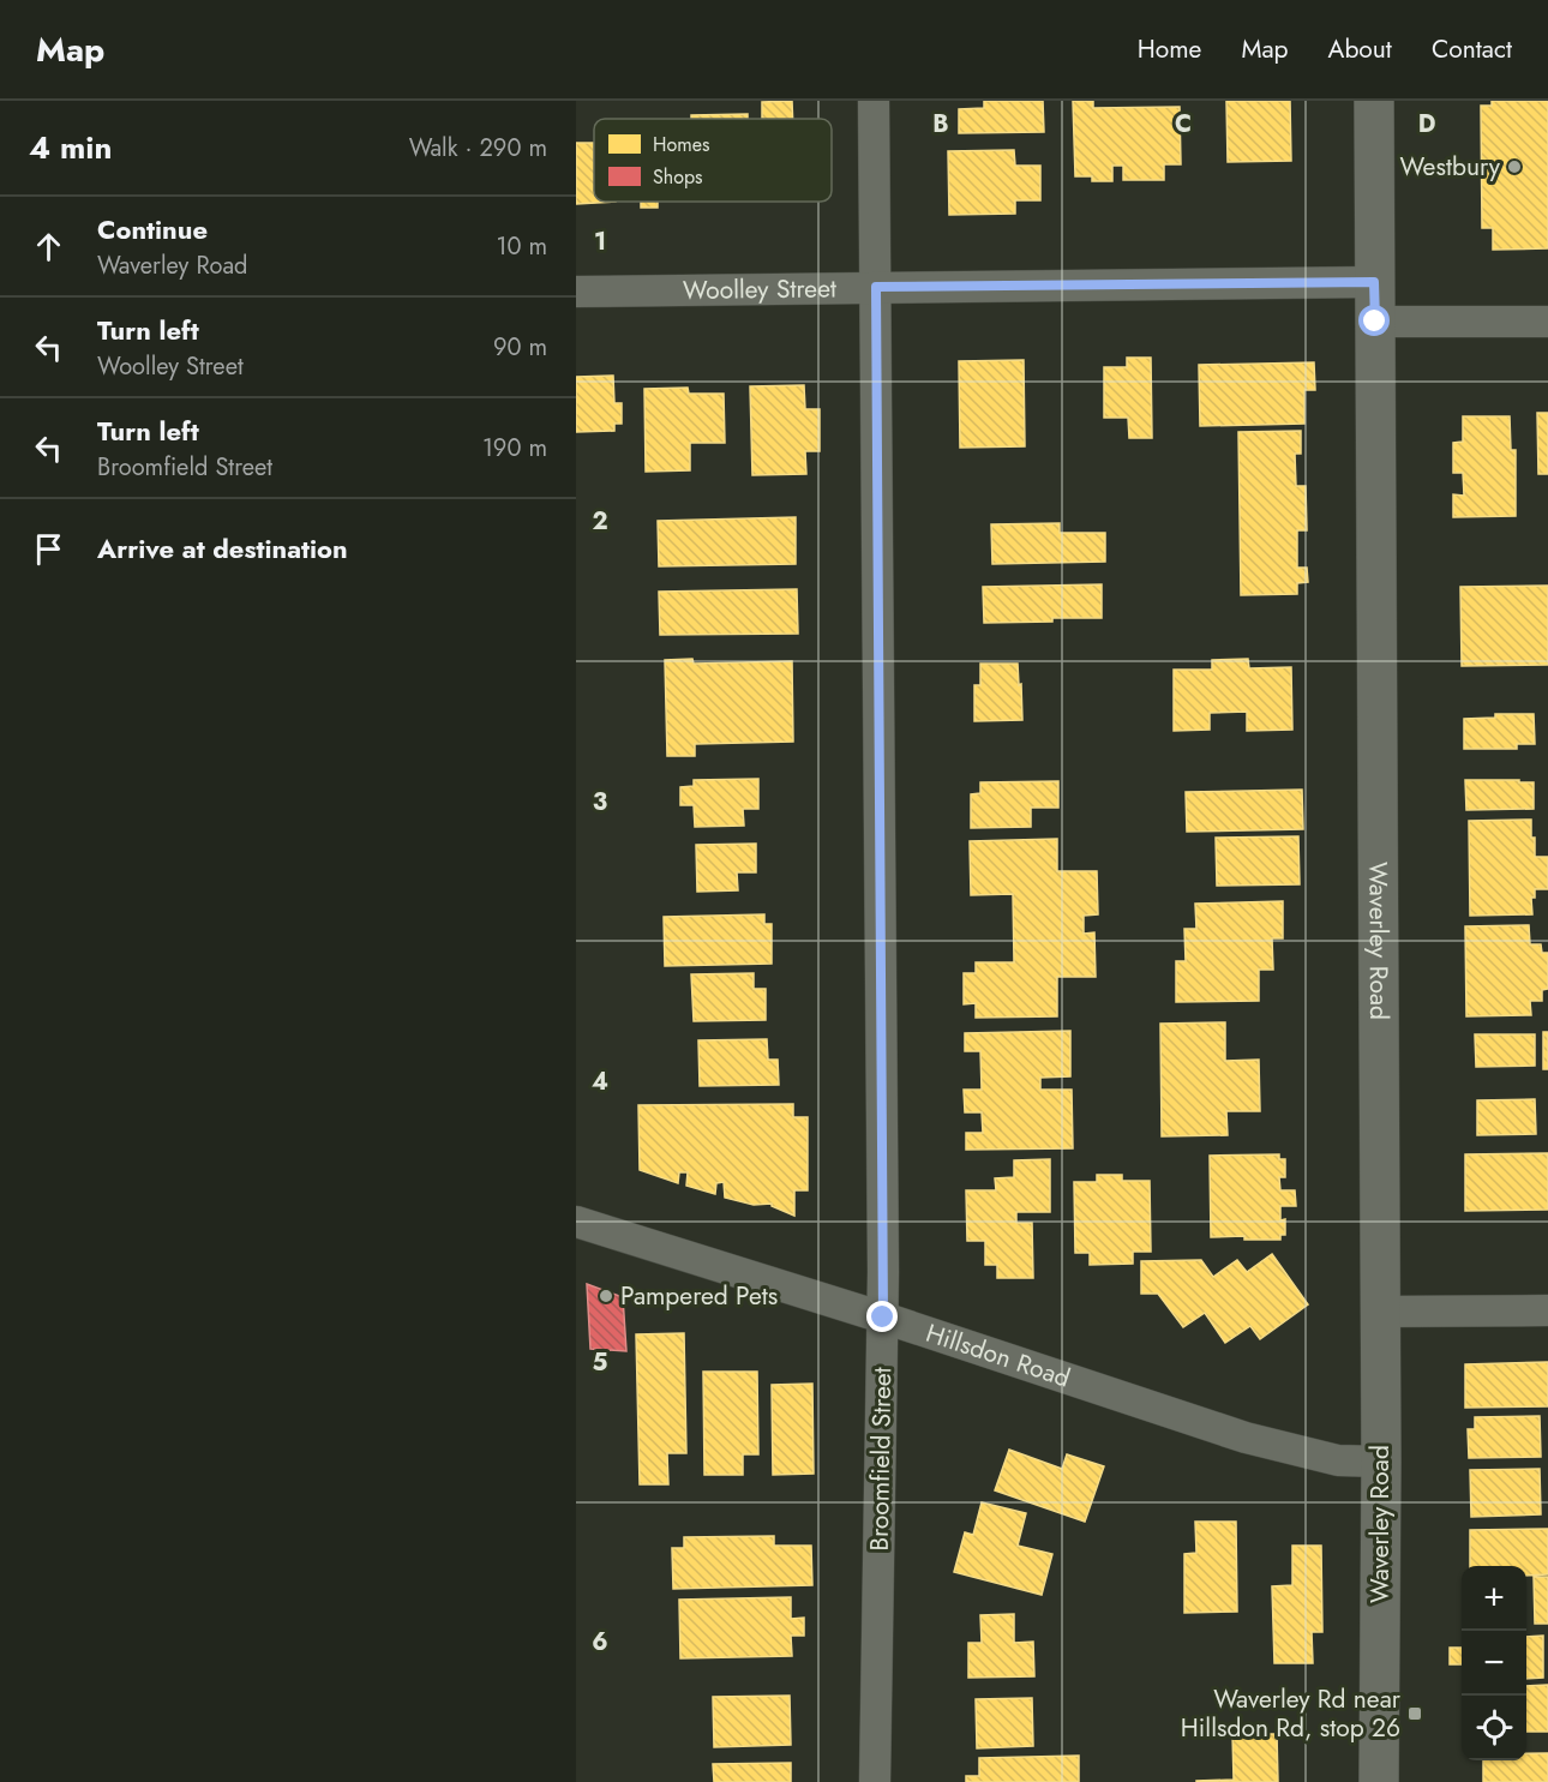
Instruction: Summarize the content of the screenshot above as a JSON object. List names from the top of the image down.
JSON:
{
  "streets": {
    "street": [
      "Woolley Street",
      "Waverley Road",
      "Hillsdon Road",
      "Broomfield Street"
    ]
  },
  "crossings": [
    ["Woolley Street", "Waverley Road"],
    ["Woolley Street", "Broomfield Street"],
    ["Waverley Road", "Hillsdon Road"],
    ["Hillsdon Road", "Broomfield Street"]
  ],
  "places": {
    "other": ["Westbury", "Pampered Pets"],
    "transit": ["Waverley Rd near Hillsdon Rd, stop 26"]
  },
  "legend": ["Homes", "Shops"],
  "page": {
    "header": "Map",
    "nav": [
      "Home",
      "Map",
      "About",
      "Contact"
    ],
    "heading": ["4 min", "Walk · 290 m"],
    "list": [
      ["Continue", "Waverley Road", "10 m"],
      ["Turn left", "Woolley Street", "90 m"],
      ["Turn left", "Broomfield Street", "190 m"],
      "Arrive at destination"
    ],
    "map_buttons": ["+", "−"]
  },
  "grid": {
    "columns": ["B", "C", "D"],
    "rows": [
      "1",
      "2",
      "3",
      "4",
      "5",
      "6"
    ]
  }
}
